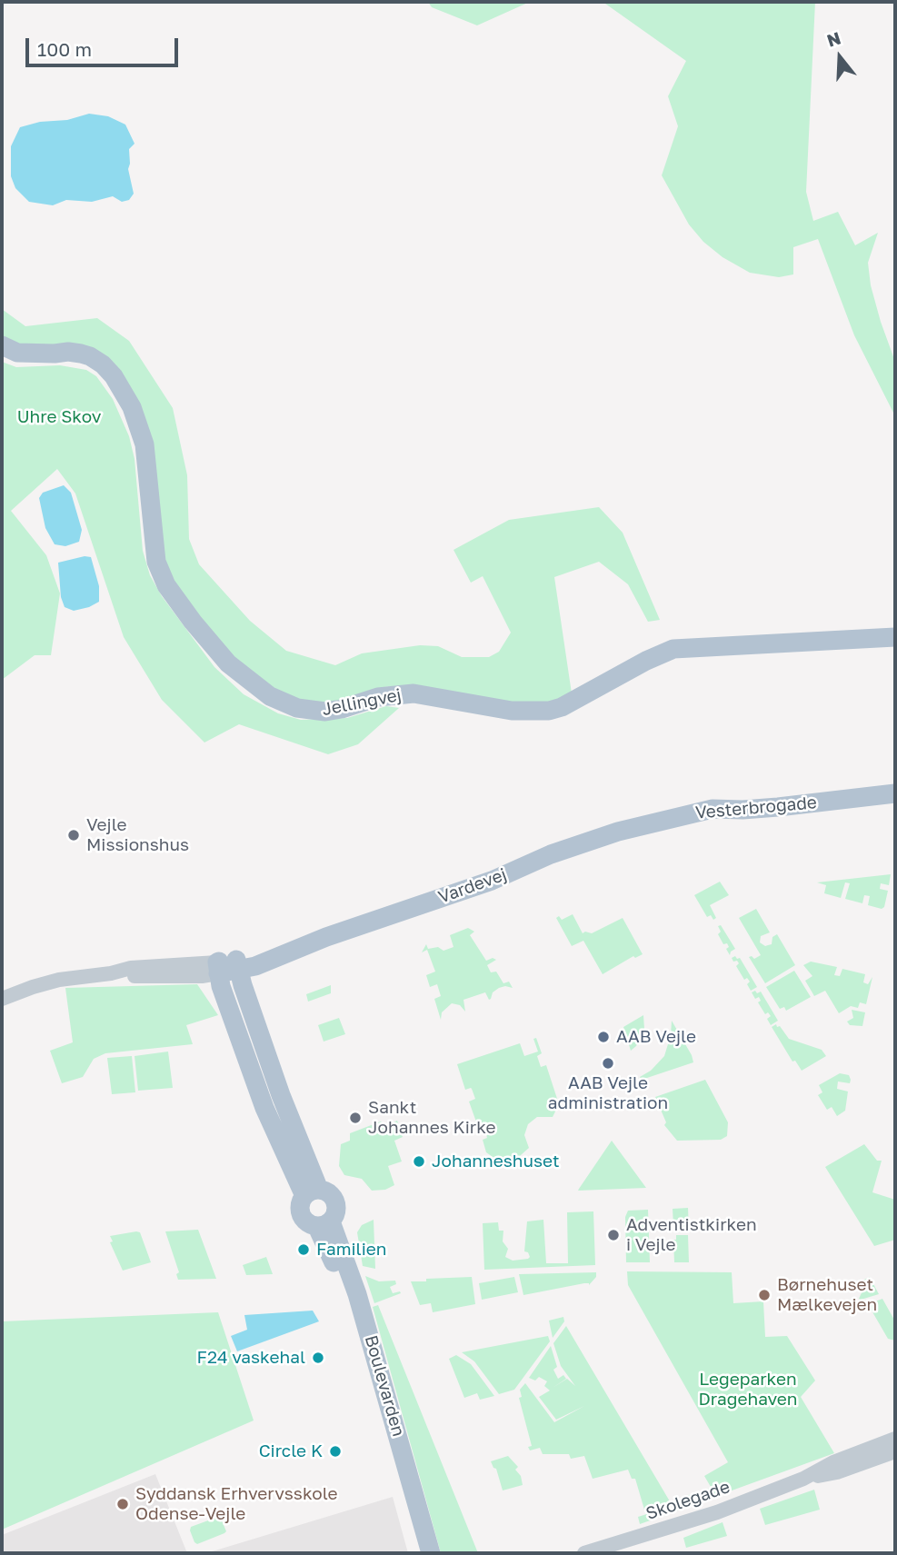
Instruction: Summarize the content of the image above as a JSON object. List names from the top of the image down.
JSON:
{
  "streets": {
    "main road": [
      "Jellingvej",
      "Vesterbrogade",
      "Vardevej",
      "Boulevarden"
    ],
    "street": ["Skolegade"]
  },
  "crossings": [
    ["Vesterbrogade", "Vardevej"]
  ],
  "parks": ["Uhre Skov", "Legeparken Dragehaven"],
  "places": [
    "Vejle Missionshus",
    "AAB Vejle",
    "AAB Vejle administration",
    "Sankt Johannes Kirke",
    "Johanneshuset",
    "Adventistkirken i Vejle",
    "Familien",
    "Børnehuset Mælkevejen",
    "F24 vaskehal",
    "Circle K",
    "Syddansk Erhvervsskole Odense-Vejle"
  ],
  "scale_bar": "100 m",
  "north": "top"
}
